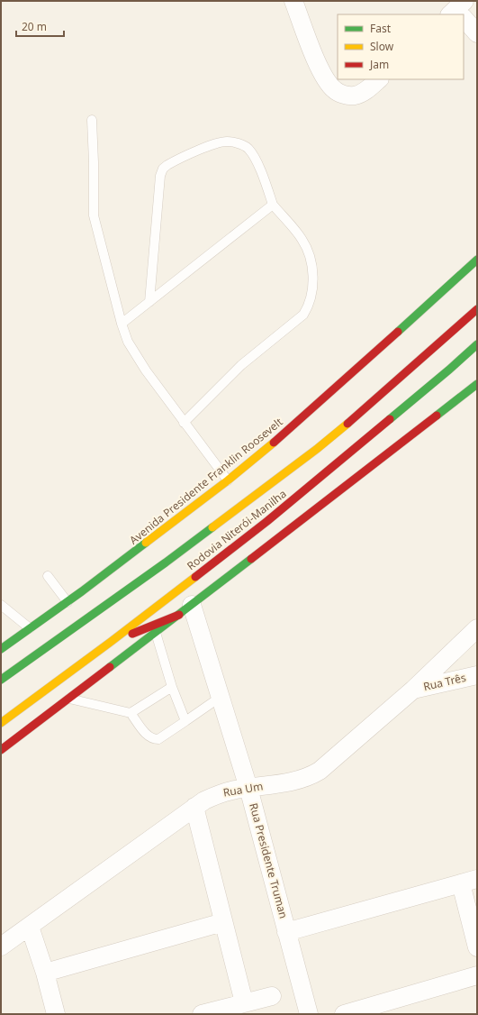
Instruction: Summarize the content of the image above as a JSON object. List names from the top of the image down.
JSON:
{
  "streets": {
    "main road": ["Avenida Presidente Franklin Roosevelt", "Rodovia Niterói-Manilha"],
    "street": ["Rua Três", "Rua Um", "Rua Presidente Truman"]
  },
  "crossings": [
    ["Rua Três", "Rua Um"],
    ["Rua Um", "Rua Presidente Truman"]
  ],
  "legend": ["Fast", "Slow", "Jam"],
  "scale_bar": "20 m"
}
